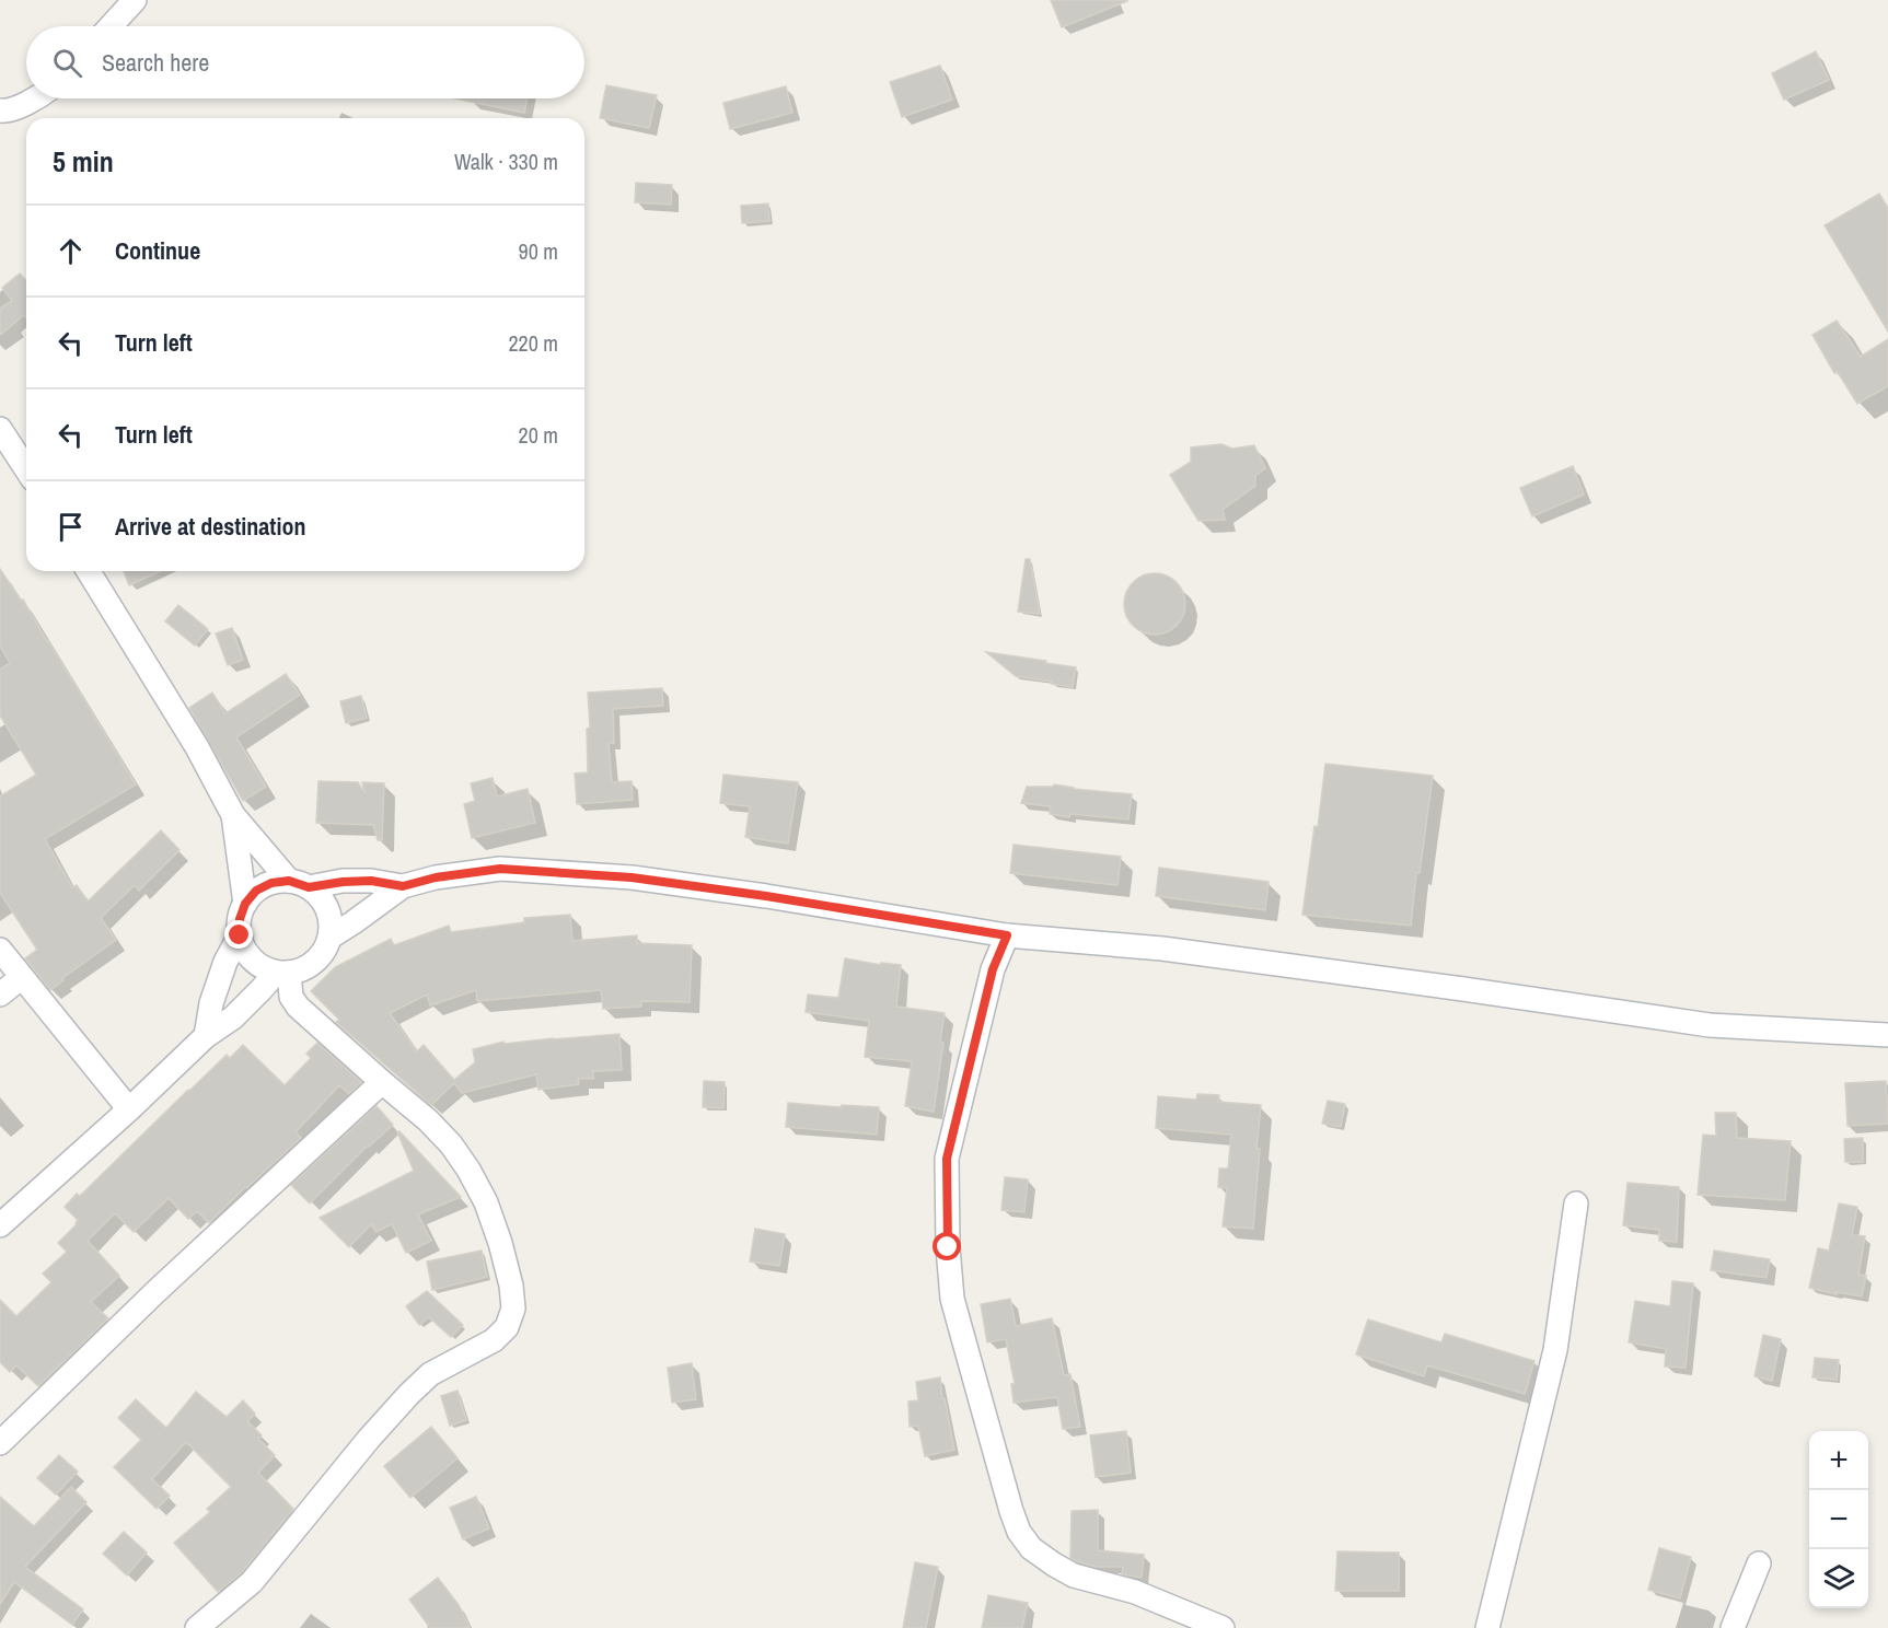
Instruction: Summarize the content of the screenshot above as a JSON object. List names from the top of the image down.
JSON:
{
  "page": {
    "search": "Search here",
    "heading": ["5 min", "Walk · 330 m"],
    "list": [
      ["Continue", "90 m"],
      ["Turn left", "220 m"],
      ["Turn left", "20 m"],
      "Arrive at destination"
    ],
    "map_buttons": ["+", "−"]
  }
}
